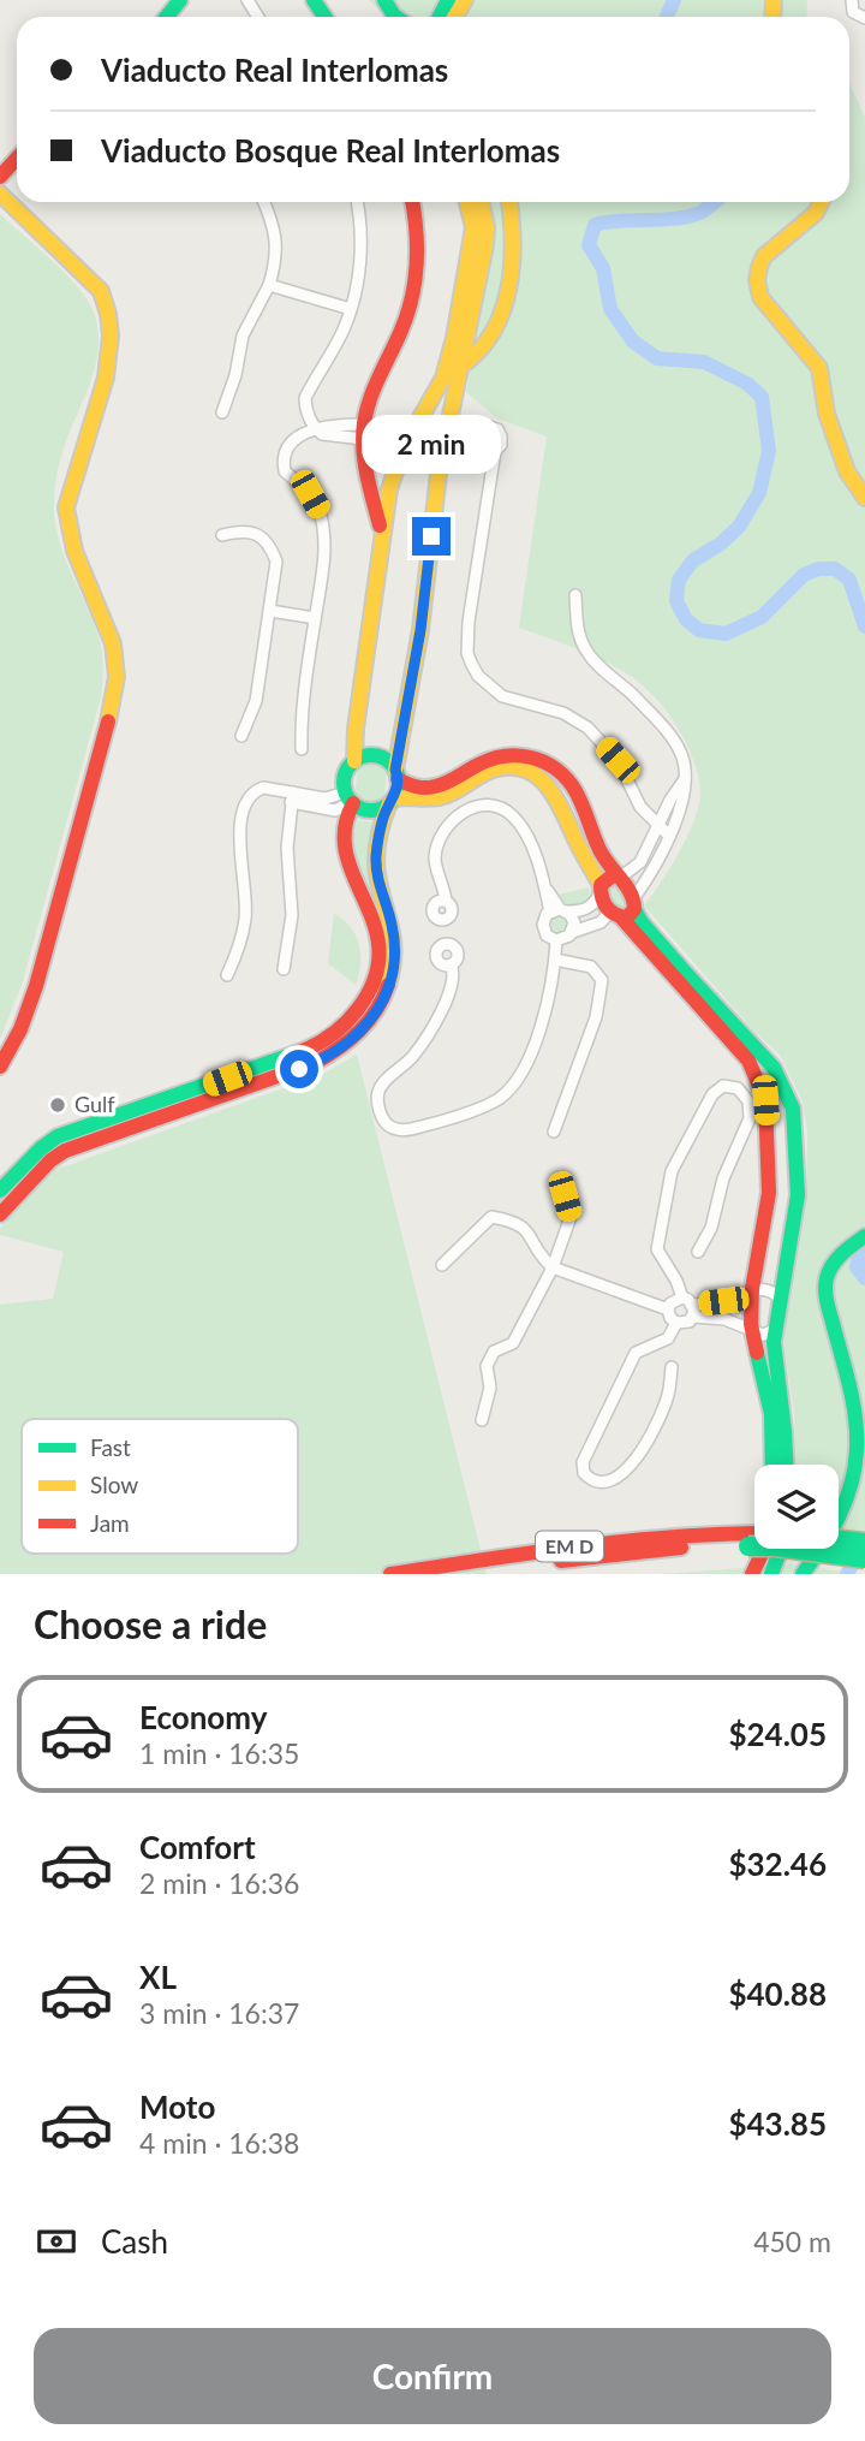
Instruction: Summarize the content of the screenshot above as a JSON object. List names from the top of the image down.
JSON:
{
  "streets": {
    "main road": ["EM D"]
  },
  "places": ["Gulf"],
  "legend": ["Fast", "Slow", "Jam"],
  "page": {
    "banner": ["Viaducto Real Interlomas", "Viaducto Bosque Real Interlomas"],
    "bubble": "2 min",
    "heading": "Choose a ride",
    "list": [
      {
        "name": "Economy",
        "note": "1 min · 16:35",
        "value": "$24.05"
      },
      {
        "name": "Comfort",
        "note": "2 min · 16:36",
        "value": "$32.46"
      },
      {
        "name": "XL",
        "note": "3 min · 16:37",
        "value": "$40.88"
      },
      {
        "name": "Moto",
        "note": "4 min · 16:38",
        "value": "$43.85"
      }
    ],
    "pay": ["Cash", "450 m"],
    "buttons": "Confirm"
  }
}
